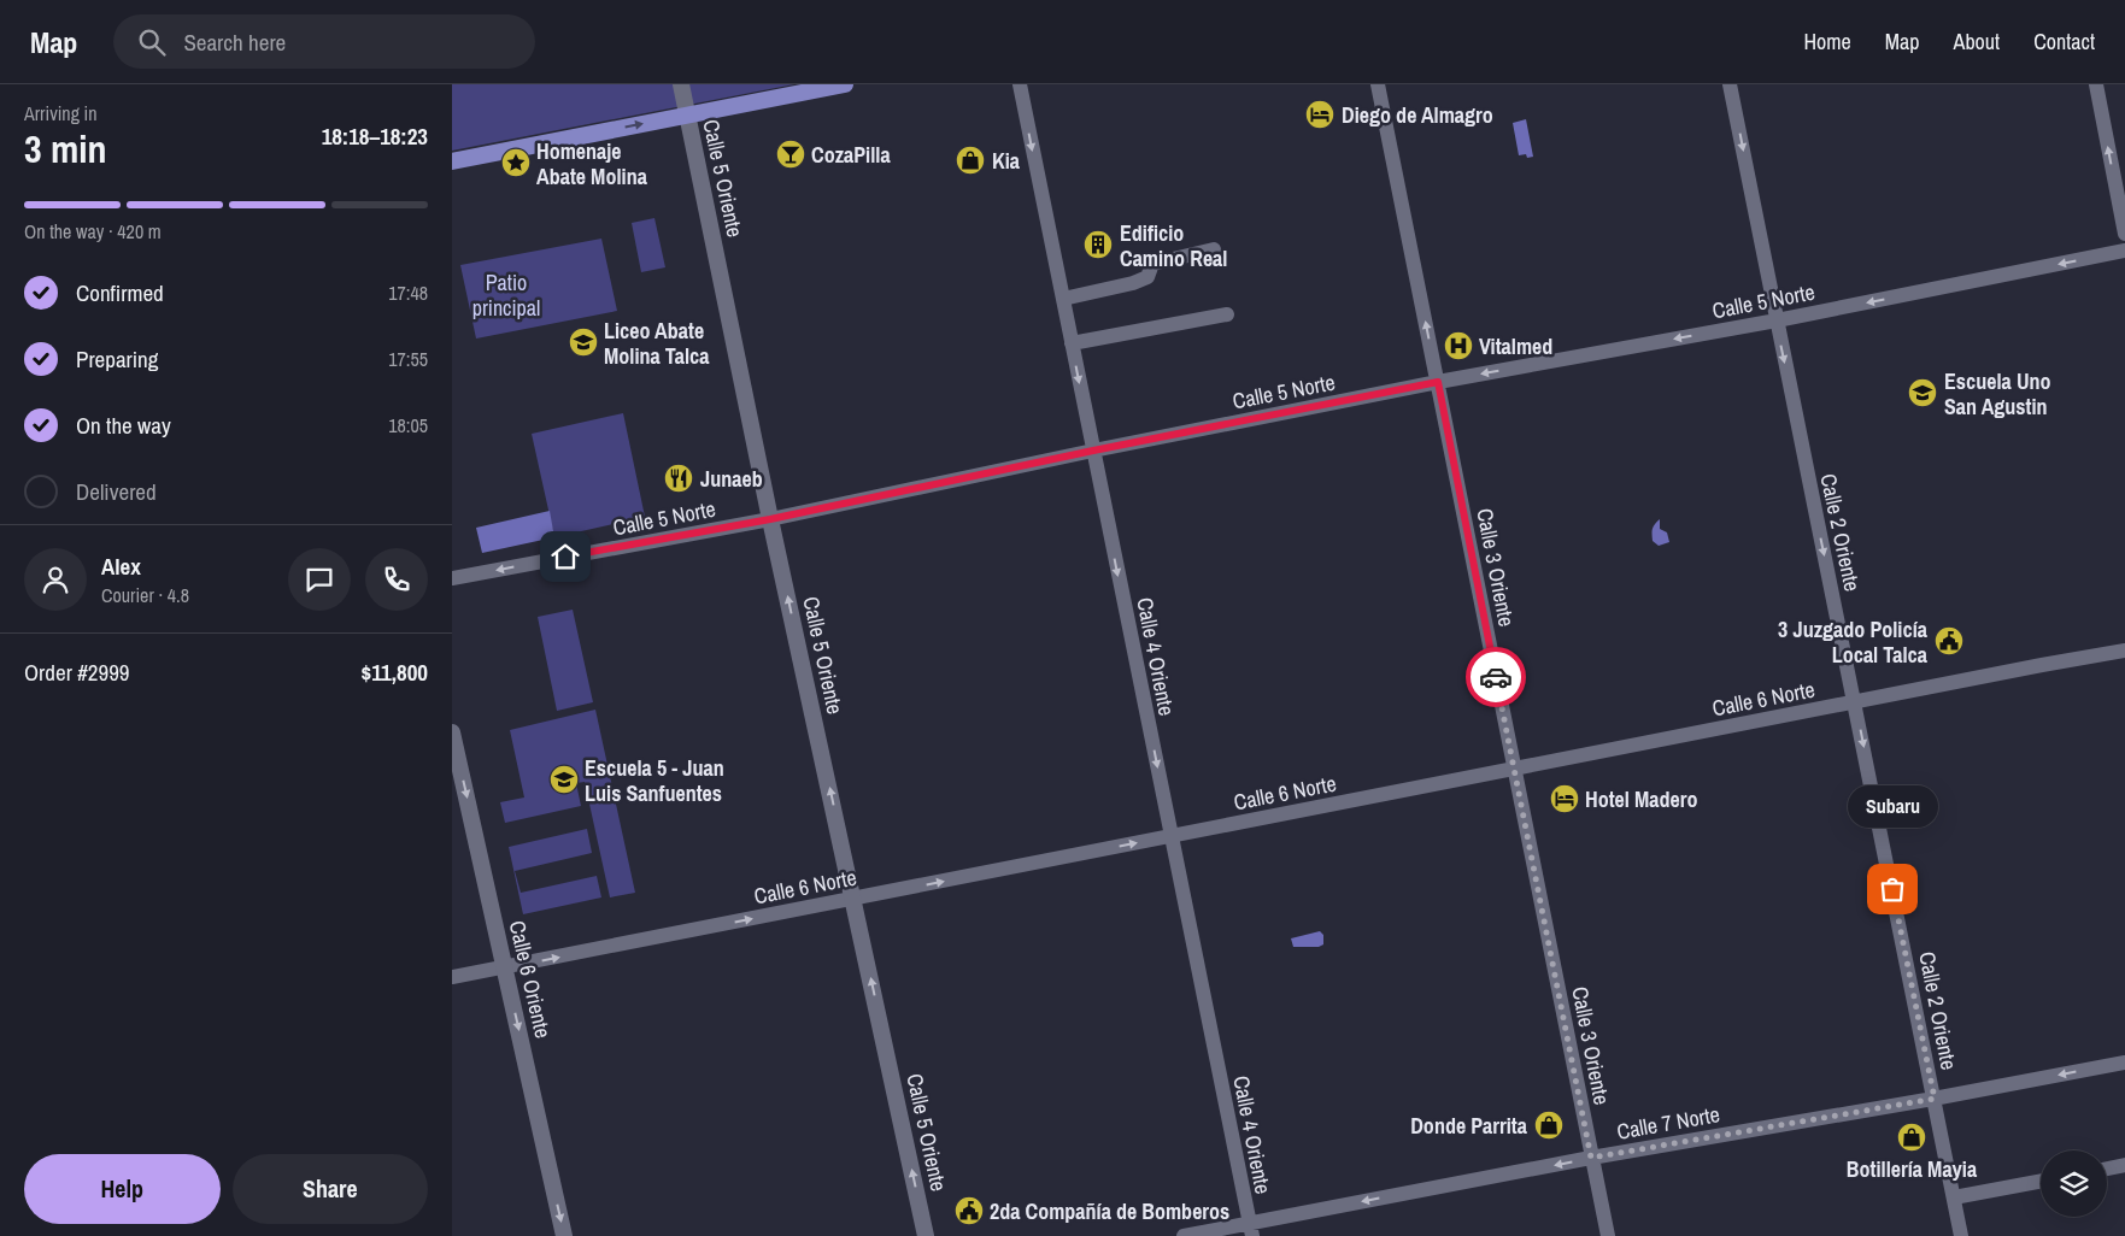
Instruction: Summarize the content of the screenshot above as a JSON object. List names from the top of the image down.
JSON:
{
  "streets": {
    "main road": ["Calle 5 Oriente", "Calle 6 Oriente"],
    "street": [
      "Calle 5 Norte",
      "Calle 2 Oriente",
      "Calle 3 Oriente",
      "Calle 4 Oriente",
      "Calle 6 Norte",
      "Calle 7 Norte"
    ]
  },
  "crossings": [
    ["Calle 5 Oriente", "Calle 5 Norte"],
    ["Calle 5 Oriente", "Calle 6 Norte"],
    ["Calle 5 Norte", "Calle 2 Oriente"],
    ["Calle 5 Norte", "Calle 3 Oriente"],
    ["Calle 5 Norte", "Calle 4 Oriente"],
    ["Calle 2 Oriente", "Calle 6 Norte"],
    ["Calle 2 Oriente", "Calle 7 Norte"],
    ["Calle 3 Oriente", "Calle 6 Norte"],
    ["Calle 3 Oriente", "Calle 7 Norte"],
    ["Calle 4 Oriente", "Calle 6 Norte"],
    ["Calle 4 Oriente", "Calle 7 Norte"],
    ["Calle 6 Norte", "Calle 6 Oriente"]
  ],
  "one_way": [
    "Calle 5 Oriente",
    "Calle 5 Norte",
    "Calle 2 Oriente",
    "Calle 4 Oriente",
    "Calle 6 Norte",
    "Calle 6 Oriente",
    "Calle 7 Norte"
  ],
  "parks": ["Patio principal"],
  "places": {
    "hotel": ["Diego de Almagro", "Hotel Madero"],
    "bar": ["CozaPilla"],
    "shop": ["Kia", "Donde Parrita", "Botillería Mayia"],
    "place": ["Homenaje Abate Molina"],
    "building": ["Edificio Camino Real"],
    "school or university": ["Liceo Abate Molina Talca", "Escuela Uno San Agustin", "Escuela 5 - Juan Luis Sanfuentes"],
    "hospital": ["Vitalmed"],
    "restaurant": ["Junaeb"],
    "public building": ["3 Juzgado Policía Local Talca", "2da Compañía de Bomberos"],
    "other": ["Subaru"]
  },
  "page": {
    "header": "Map",
    "search": "Search here",
    "nav": [
      "Home",
      "Map",
      "About",
      "Contact"
    ],
    "heading": ["3 min", "Arriving in", "18:18–18:23"],
    "panel": [
      "Alex",
      "Courier · 4.8",
      "Order #2999",
      "$11,800"
    ],
    "bar": "On the way · 420 m",
    "list": [
      ["Confirmed", "17:48"],
      ["Preparing", "17:55"],
      ["On the way", "18:05"],
      "Delivered"
    ],
    "bubble": "Subaru",
    "buttons": ["Help", "Share"]
  }
}
